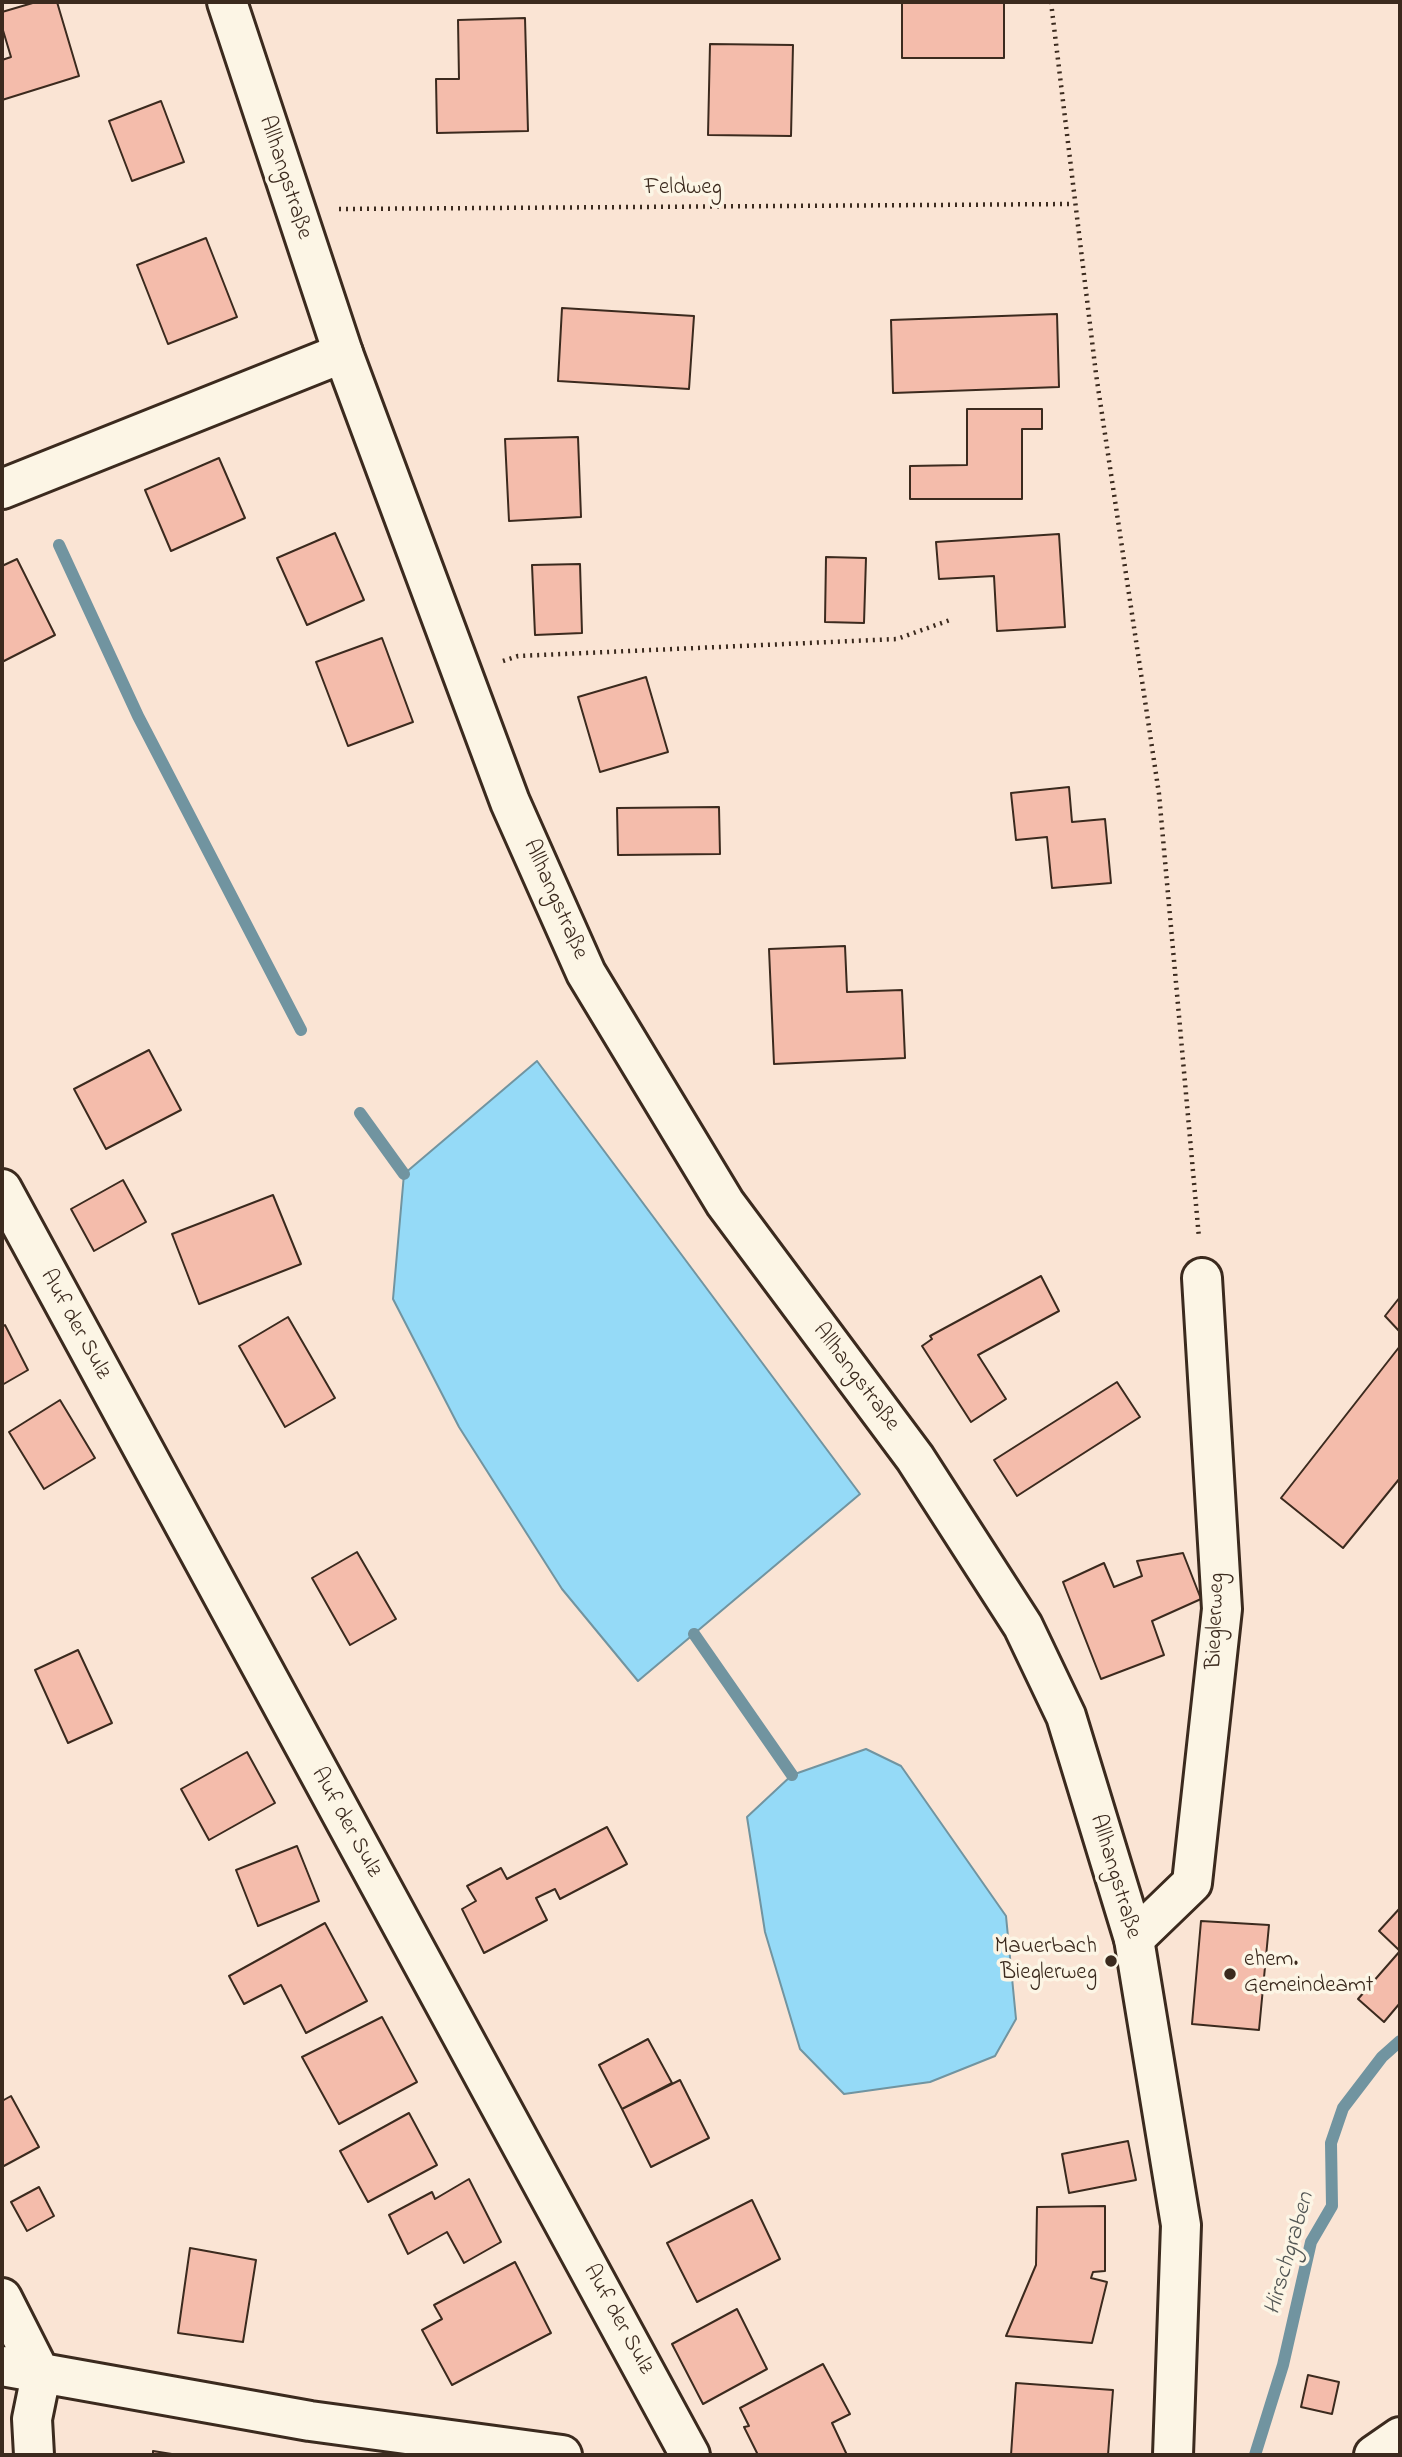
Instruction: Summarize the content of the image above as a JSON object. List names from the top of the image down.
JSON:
{
  "streets": {
    "street": ["Allhangstraße", "Auf der Sulz", "Bieglerweg"],
    "path": ["Feldweg"]
  },
  "crossings": [
    ["Allhangstraße", "Feldweg"],
    ["Allhangstraße", "Bieglerweg"]
  ],
  "water": ["Hirschgraben"],
  "places": ["Mauerbach Bieglerweg", "ehem. Gemeindeamt"]
}
